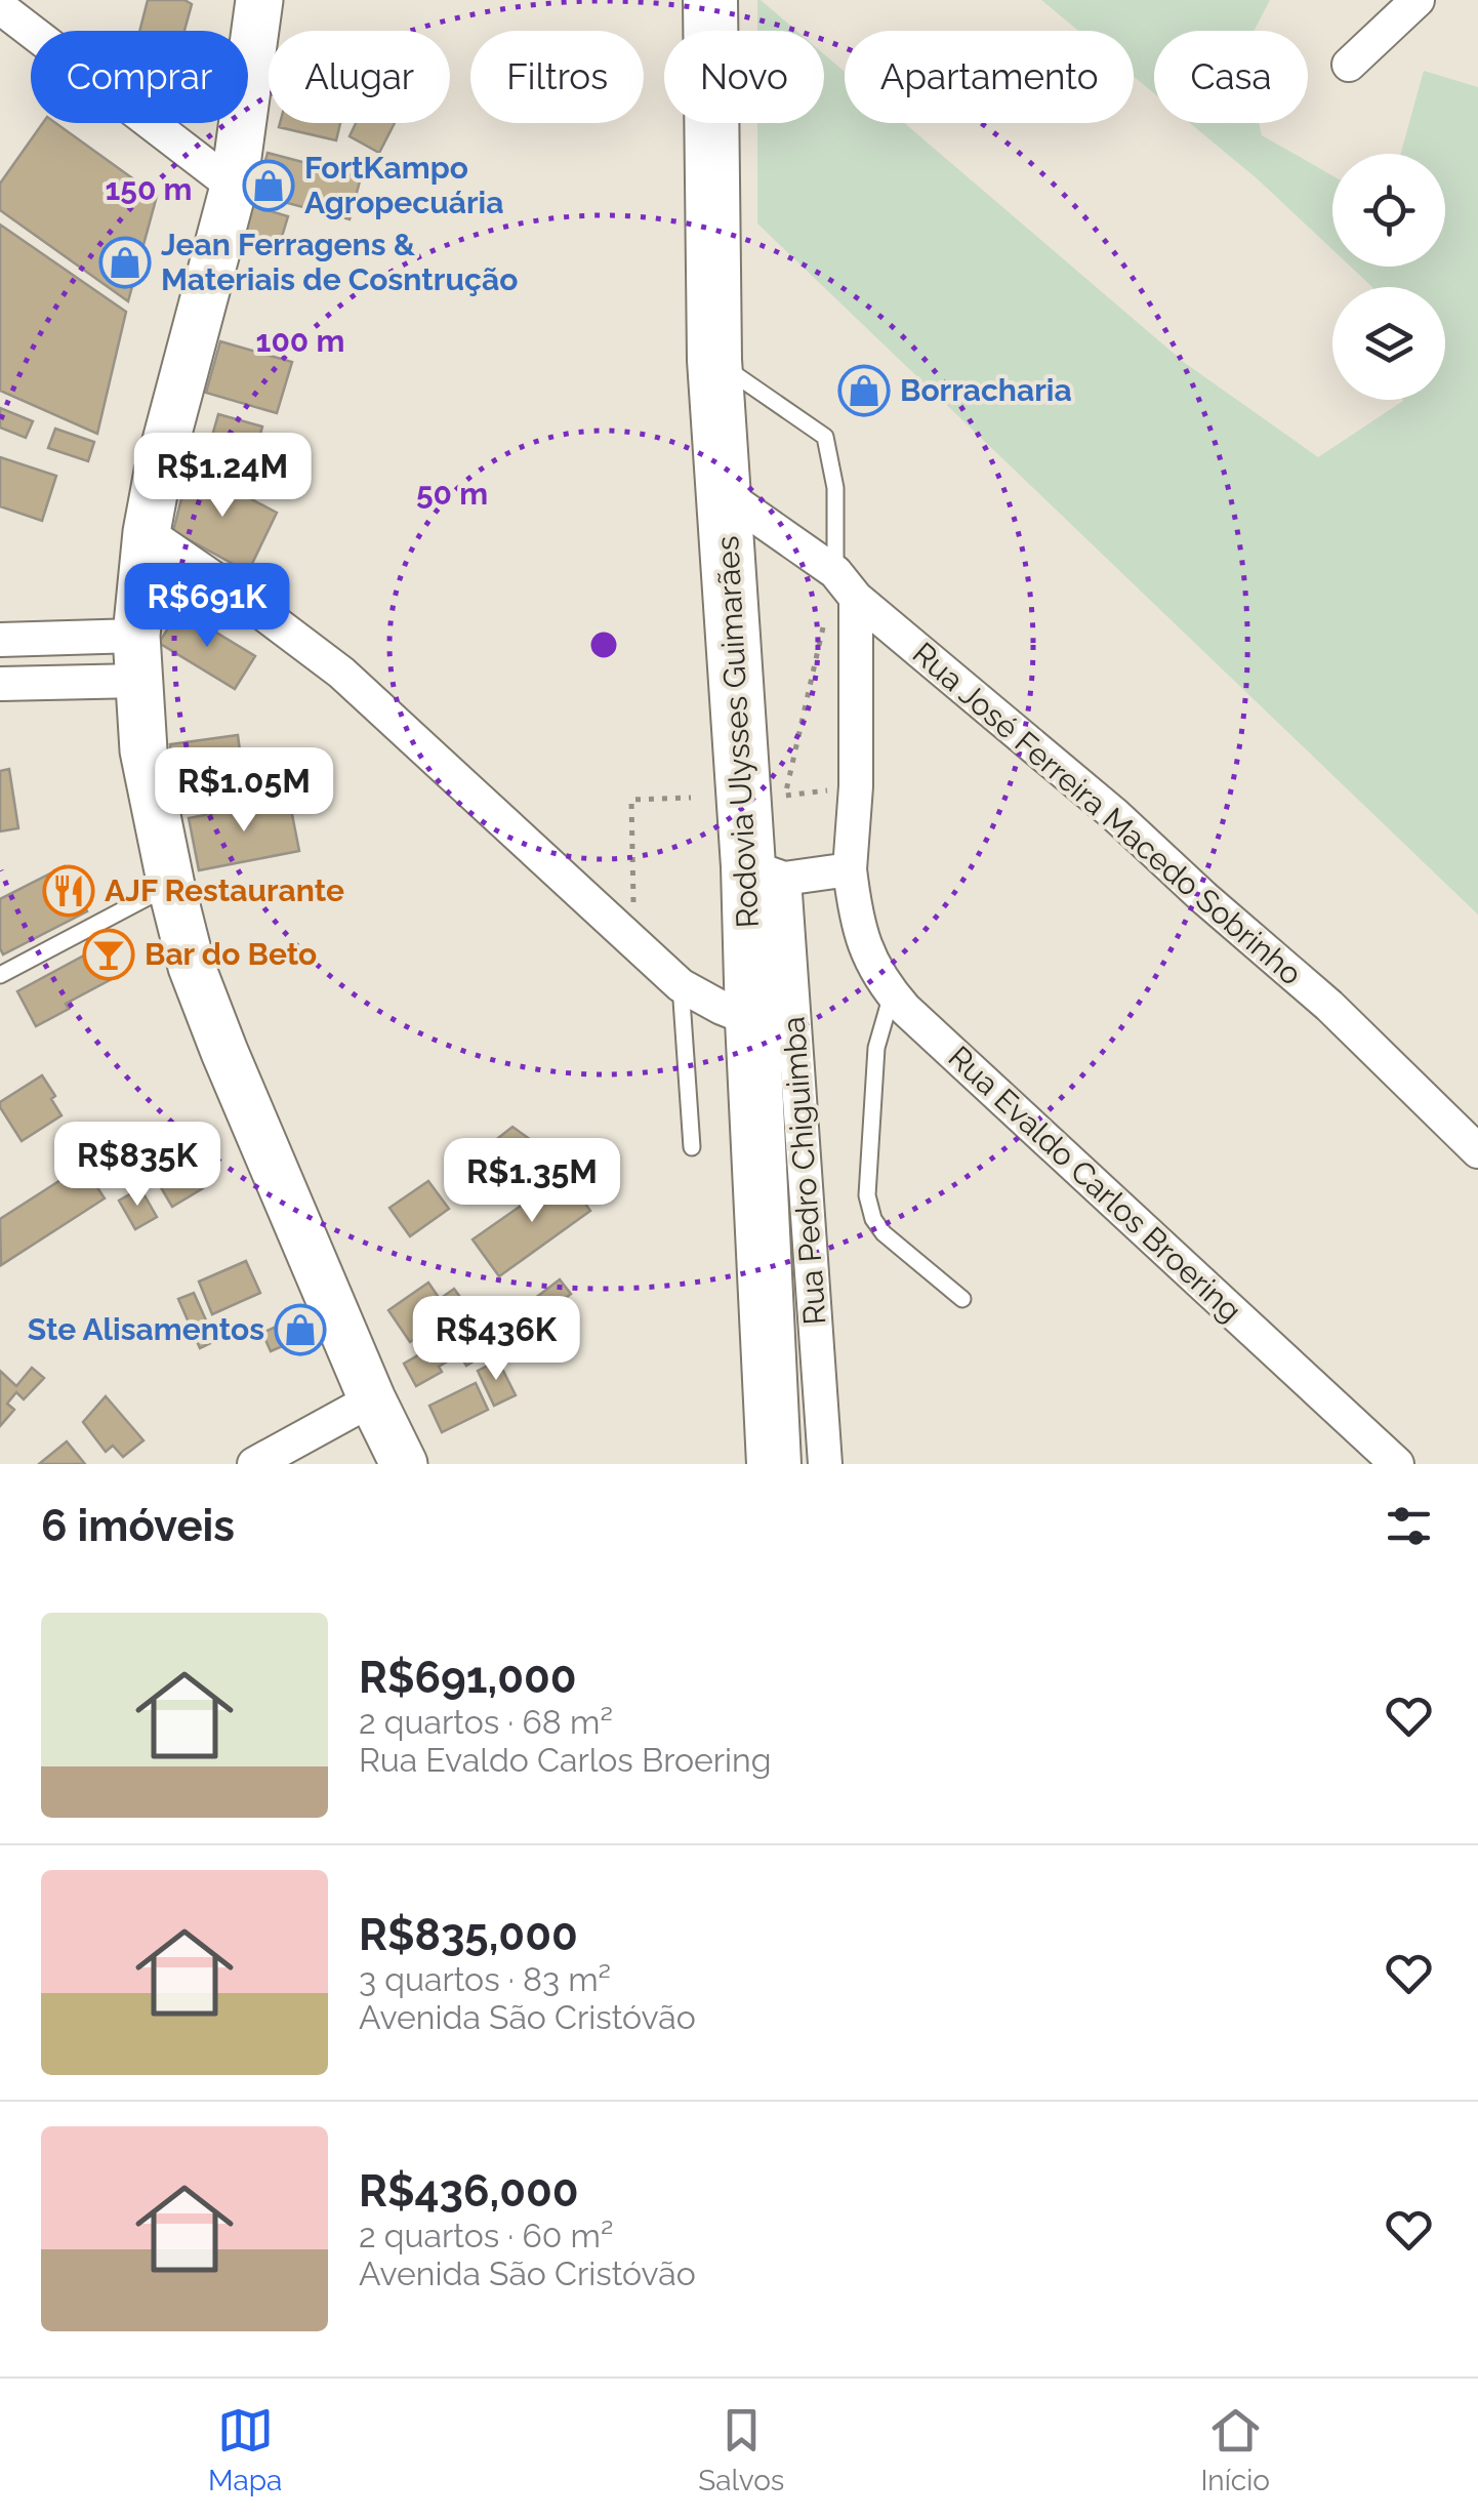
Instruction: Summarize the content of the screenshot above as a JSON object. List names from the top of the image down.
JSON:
{
  "streets": {
    "highway": ["Rodovia Ulysses Guimarães"],
    "street": ["Rua José Ferreira Macedo Sobrinho", "Rua Pedro Chiguimba", "Rua Evaldo Carlos Broering"]
  },
  "crossings": [
    ["Rodovia Ulysses Guimarães", "Rua José Ferreira Macedo Sobrinho"],
    ["Rodovia Ulysses Guimarães", "Rua Pedro Chiguimba"],
    ["Rua José Ferreira Macedo Sobrinho", "Rua Evaldo Carlos Broering"]
  ],
  "places": {
    "shop": [
      "FortKampo Agropecuária",
      "Jean Ferragens & Materiais de Cosntrução",
      "Borracharia",
      "Ste Alisamentos"
    ],
    "restaurant": ["AJF Restaurante"],
    "bar": ["Bar do Beto"]
  },
  "page": {
    "chip": [
      "Comprar",
      "Alugar",
      "Filtros",
      "Novo",
      "Apartamento",
      "Casa"
    ],
    "price": [
      "R$1.24M",
      "R$691K",
      "R$1.05M",
      "R$835K",
      "R$1.35M",
      "R$436K"
    ],
    "heading": "6 imóveis",
    "list": [
      {
        "name": "R$691,000",
        "note": "2 quartos · 68 m² · Rua Evaldo Carlos Broering"
      },
      {
        "name": "R$835,000",
        "note": "3 quartos · 83 m² · Avenida São Cristóvão"
      },
      {
        "name": "R$436,000",
        "note": "2 quartos · 60 m² · Avenida São Cristóvão"
      }
    ],
    "tabs": ["Mapa", "Salvos", "Início"]
  },
  "rings": ["150 m", "100 m", "50 m"]
}
